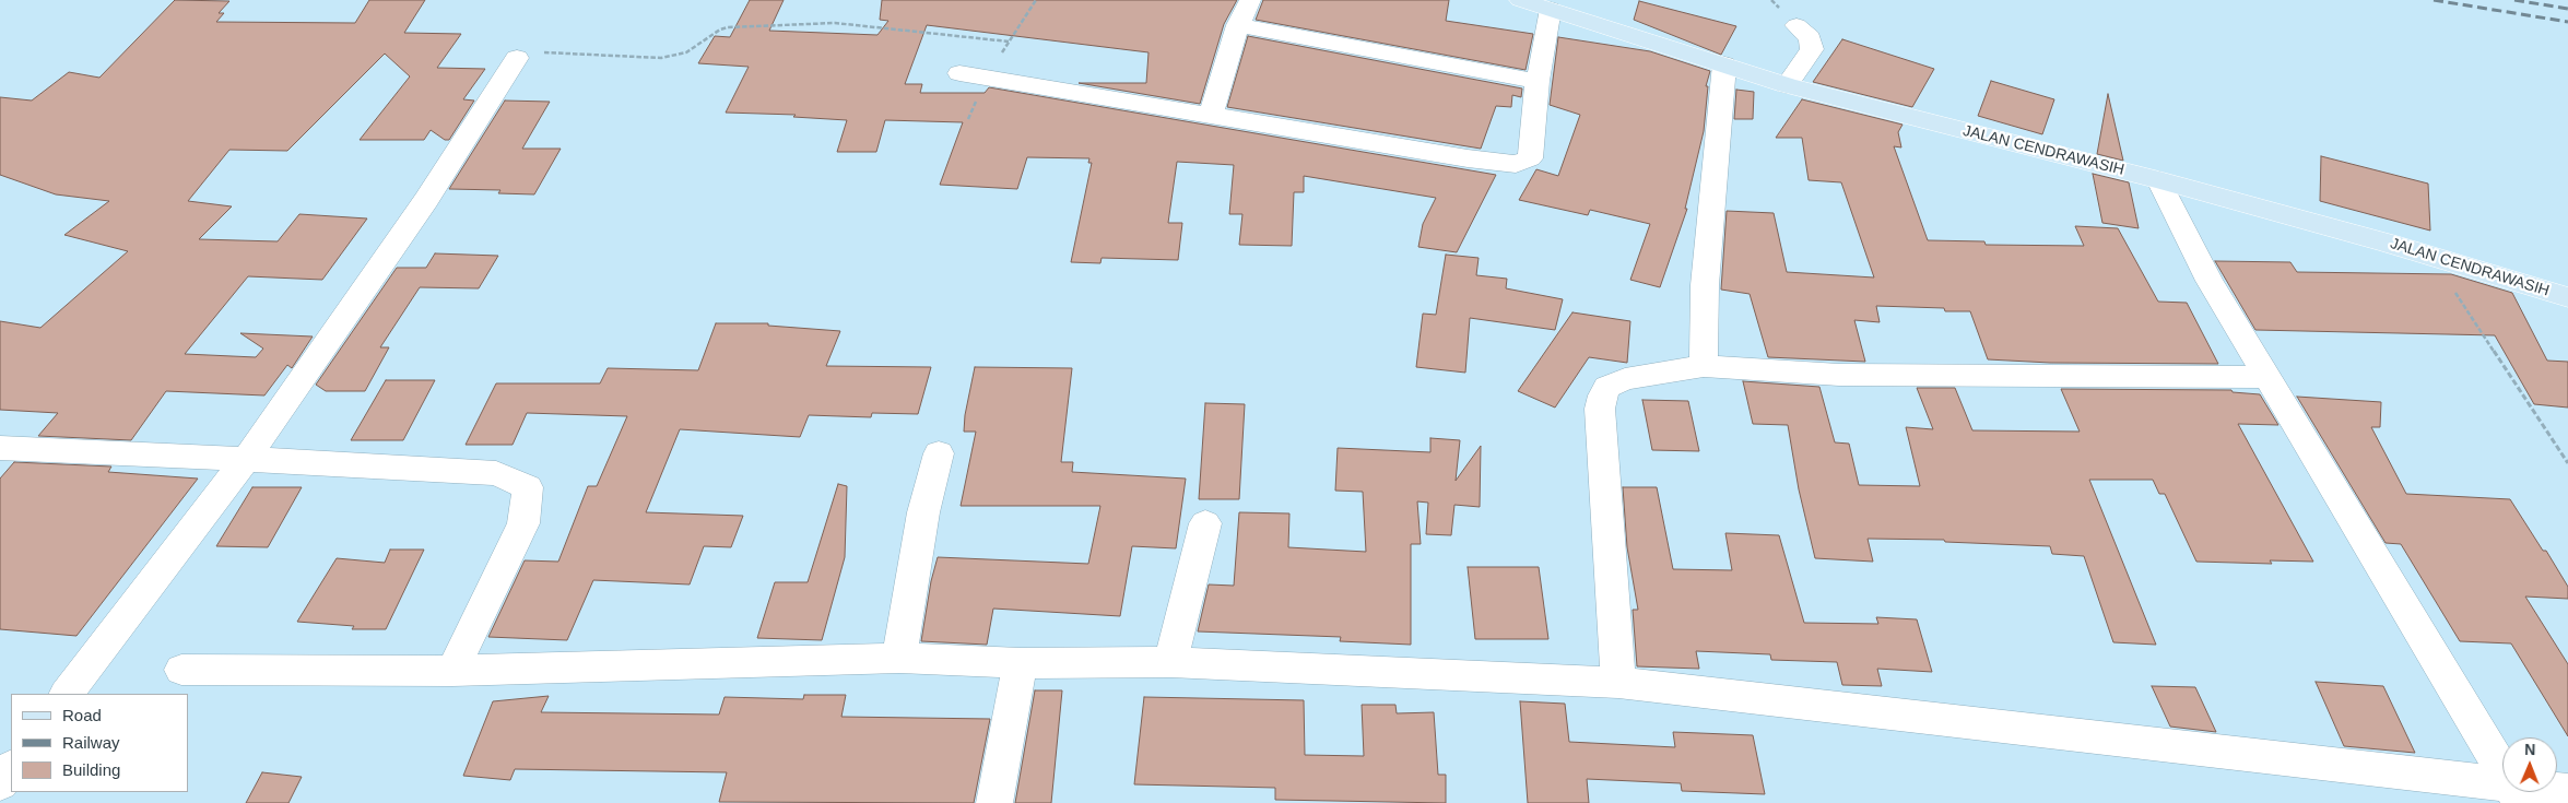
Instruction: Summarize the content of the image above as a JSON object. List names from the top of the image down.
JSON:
{
  "streets": {
    "main road": ["JALAN CENDRAWASIH"]
  },
  "legend": ["Road", "Railway", "Building"],
  "north": "top"
}
